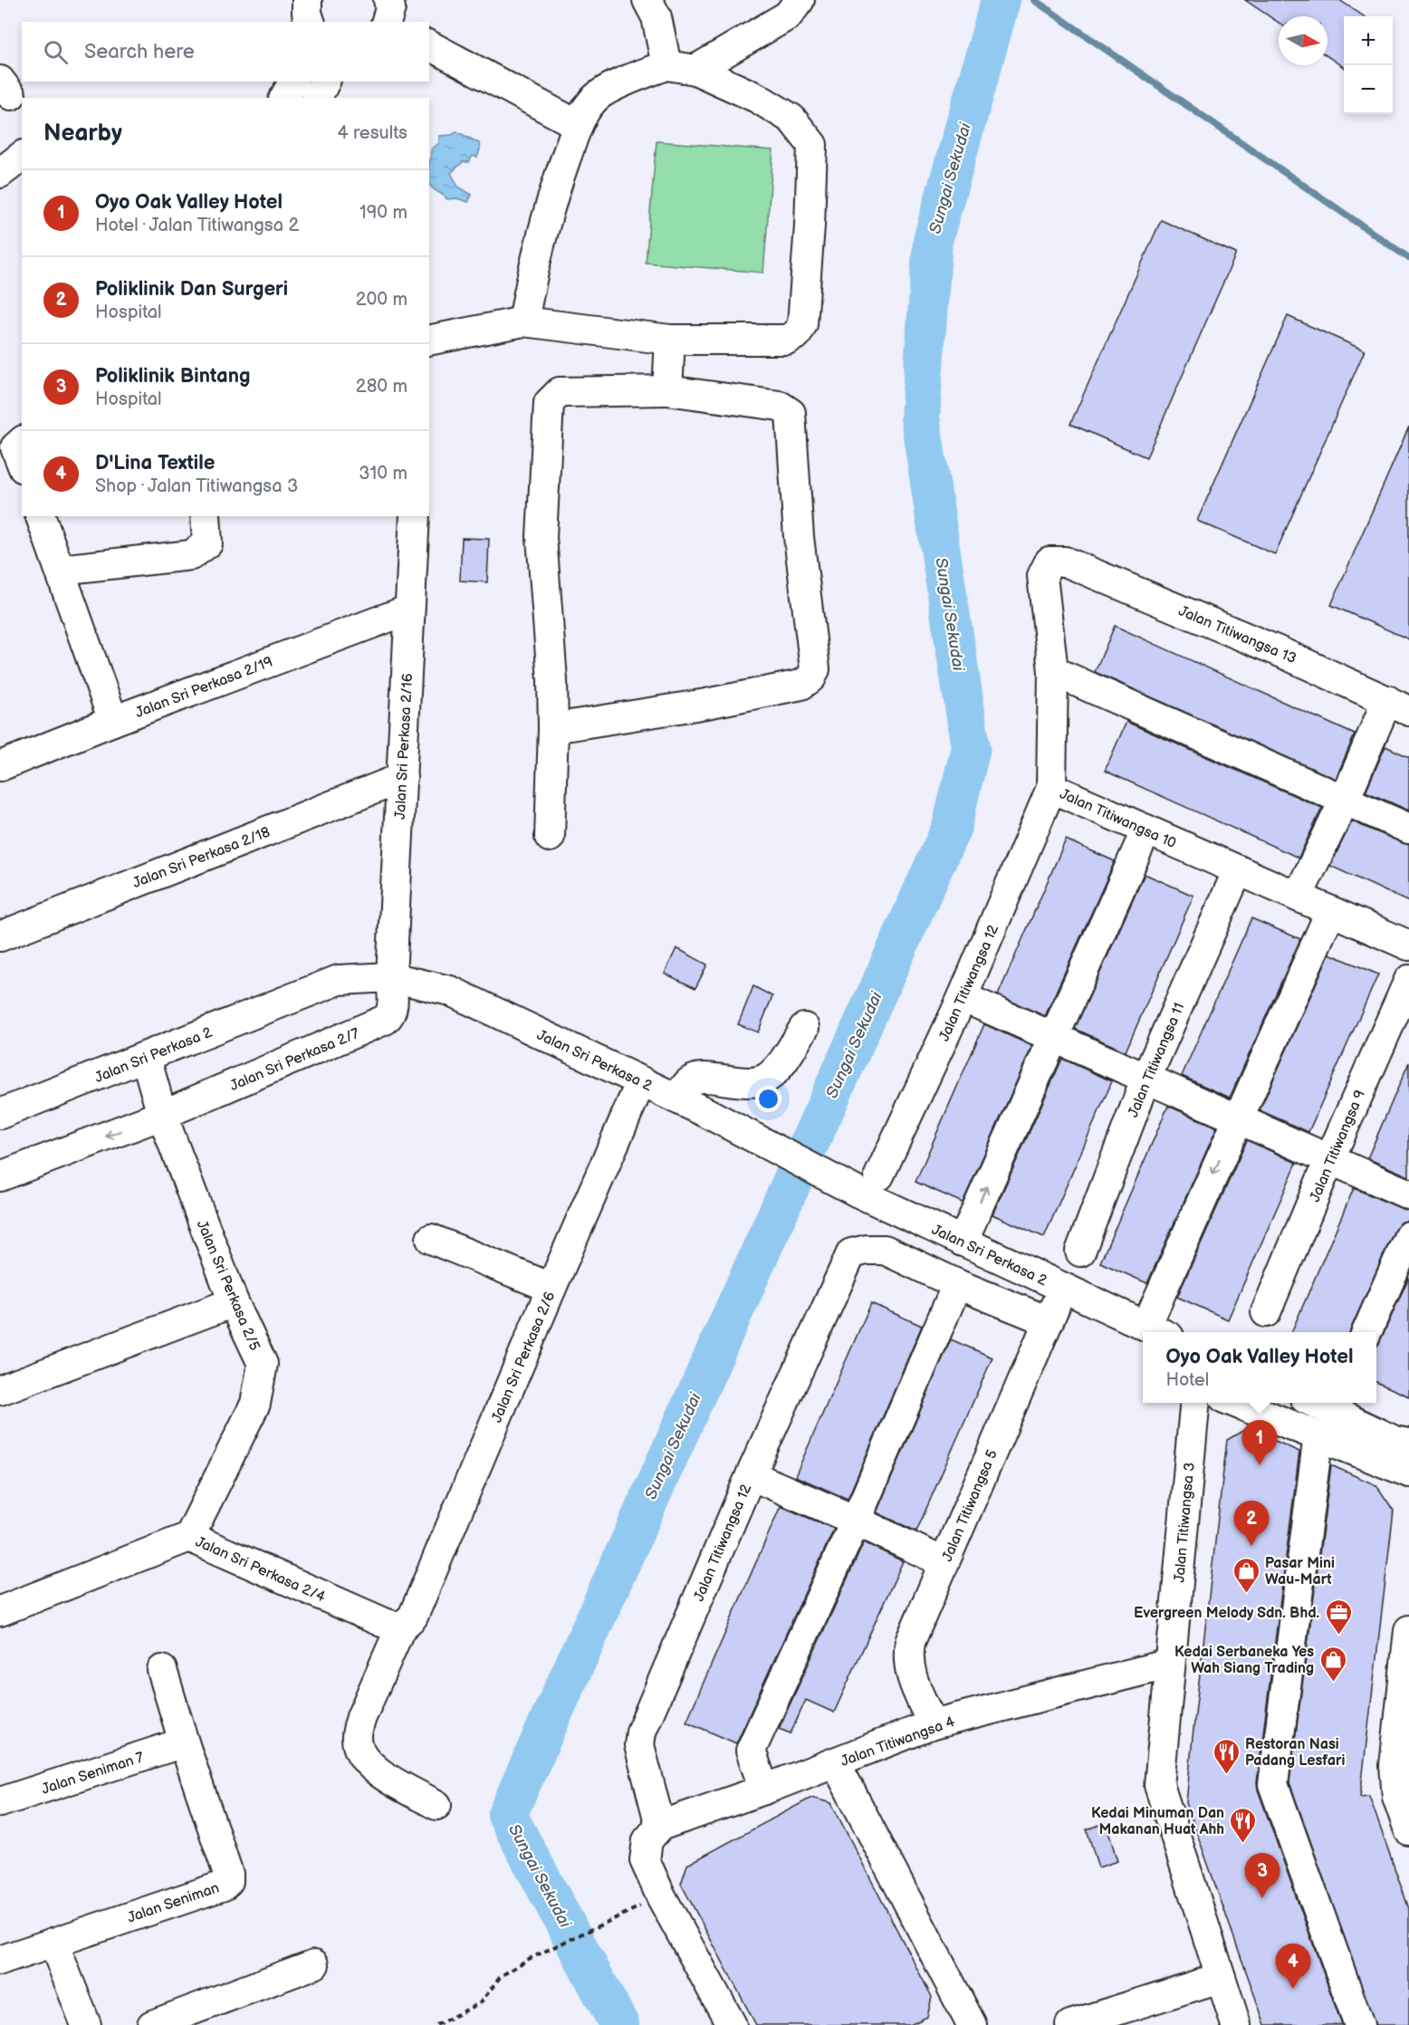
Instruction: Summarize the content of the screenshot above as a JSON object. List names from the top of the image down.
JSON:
{
  "streets": {
    "street": [
      "Jalan Titiwangsa 13",
      "Jalan Sri Perkasa 2/19",
      "Jalan Sri Perkasa 2/16",
      "Jalan Titiwangsa 10",
      "Jalan Sri Perkasa 2/18",
      "Jalan Titiwangsa 12",
      "Jalan Sri Perkasa 2",
      "Jalan Sri Perkasa 2/7",
      "Jalan Titiwangsa 11",
      "Jalan Titiwangsa 9",
      "Jalan Sri Perkasa 2/5",
      "Jalan Sri Perkasa 2/6",
      "Jalan Titiwangsa 5",
      "Jalan Titiwangsa 3",
      "Jalan Sri Perkasa 2/4",
      "Jalan Titiwangsa 4",
      "Jalan Seniman 7",
      "Jalan Seniman"
    ]
  },
  "crossings": [
    ["Jalan Titiwangsa 13", "Jalan Titiwangsa 10"],
    ["Jalan Sri Perkasa 2/19", "Jalan Sri Perkasa 2/16"],
    ["Jalan Sri Perkasa 2/16", "Jalan Sri Perkasa 2/18"],
    ["Jalan Sri Perkasa 2/16", "Jalan Sri Perkasa 2"],
    ["Jalan Sri Perkasa 2/16", "Jalan Sri Perkasa 2/7"],
    ["Jalan Titiwangsa 10", "Jalan Titiwangsa 12"],
    ["Jalan Titiwangsa 10", "Jalan Titiwangsa 11"],
    ["Jalan Titiwangsa 12", "Jalan Sri Perkasa 2"],
    ["Jalan Titiwangsa 12", "Jalan Titiwangsa 5"],
    ["Jalan Titiwangsa 12", "Jalan Titiwangsa 4"],
    ["Jalan Sri Perkasa 2", "Jalan Sri Perkasa 2/7"],
    ["Jalan Sri Perkasa 2", "Jalan Sri Perkasa 2/5"],
    ["Jalan Sri Perkasa 2", "Jalan Sri Perkasa 2/6"],
    ["Jalan Sri Perkasa 2", "Jalan Titiwangsa 5"],
    ["Jalan Sri Perkasa 2/7", "Jalan Sri Perkasa 2/5"],
    ["Jalan Sri Perkasa 2/5", "Jalan Sri Perkasa 2/4"],
    ["Jalan Sri Perkasa 2/6", "Jalan Sri Perkasa 2/4"],
    ["Jalan Titiwangsa 5", "Jalan Titiwangsa 4"],
    ["Jalan Titiwangsa 3", "Jalan Titiwangsa 4"],
    ["Jalan Seniman 7", "Jalan Seniman"]
  ],
  "water": ["Sungai Sekudai"],
  "places": {
    "shop": ["Pasar Mini Wau-Mart", "Kedai Serbaneka Yes Wah Siang Trading"],
    "office": ["Evergreen Melody Sdn. Bhd."],
    "restaurant": ["Restoran Nasi Padang Lesfari", "Kedai Minuman Dan Makanan Huat Ahh"]
  },
  "north": "right",
  "page": {
    "map_buttons": ["+", "−"],
    "search": "Search here",
    "heading": ["Nearby", "4 results"],
    "list": [
      {
        "mark": "1",
        "name": "Oyo Oak Valley Hotel",
        "note": "Hotel · Jalan Titiwangsa 2",
        "value": "190 m"
      },
      {
        "mark": "2",
        "name": "Poliklinik Dan Surgeri",
        "note": "Hospital",
        "value": "200 m"
      },
      {
        "mark": "3",
        "name": "Poliklinik Bintang",
        "note": "Hospital",
        "value": "280 m"
      },
      {
        "mark": "4",
        "name": "D'Lina Textile",
        "note": "Shop · Jalan Titiwangsa 3",
        "value": "310 m"
      }
    ],
    "popup": ["Oyo Oak Valley Hotel", "Hotel"],
    "pins": [
      "1",
      "2",
      "3",
      "4"
    ]
  }
}
